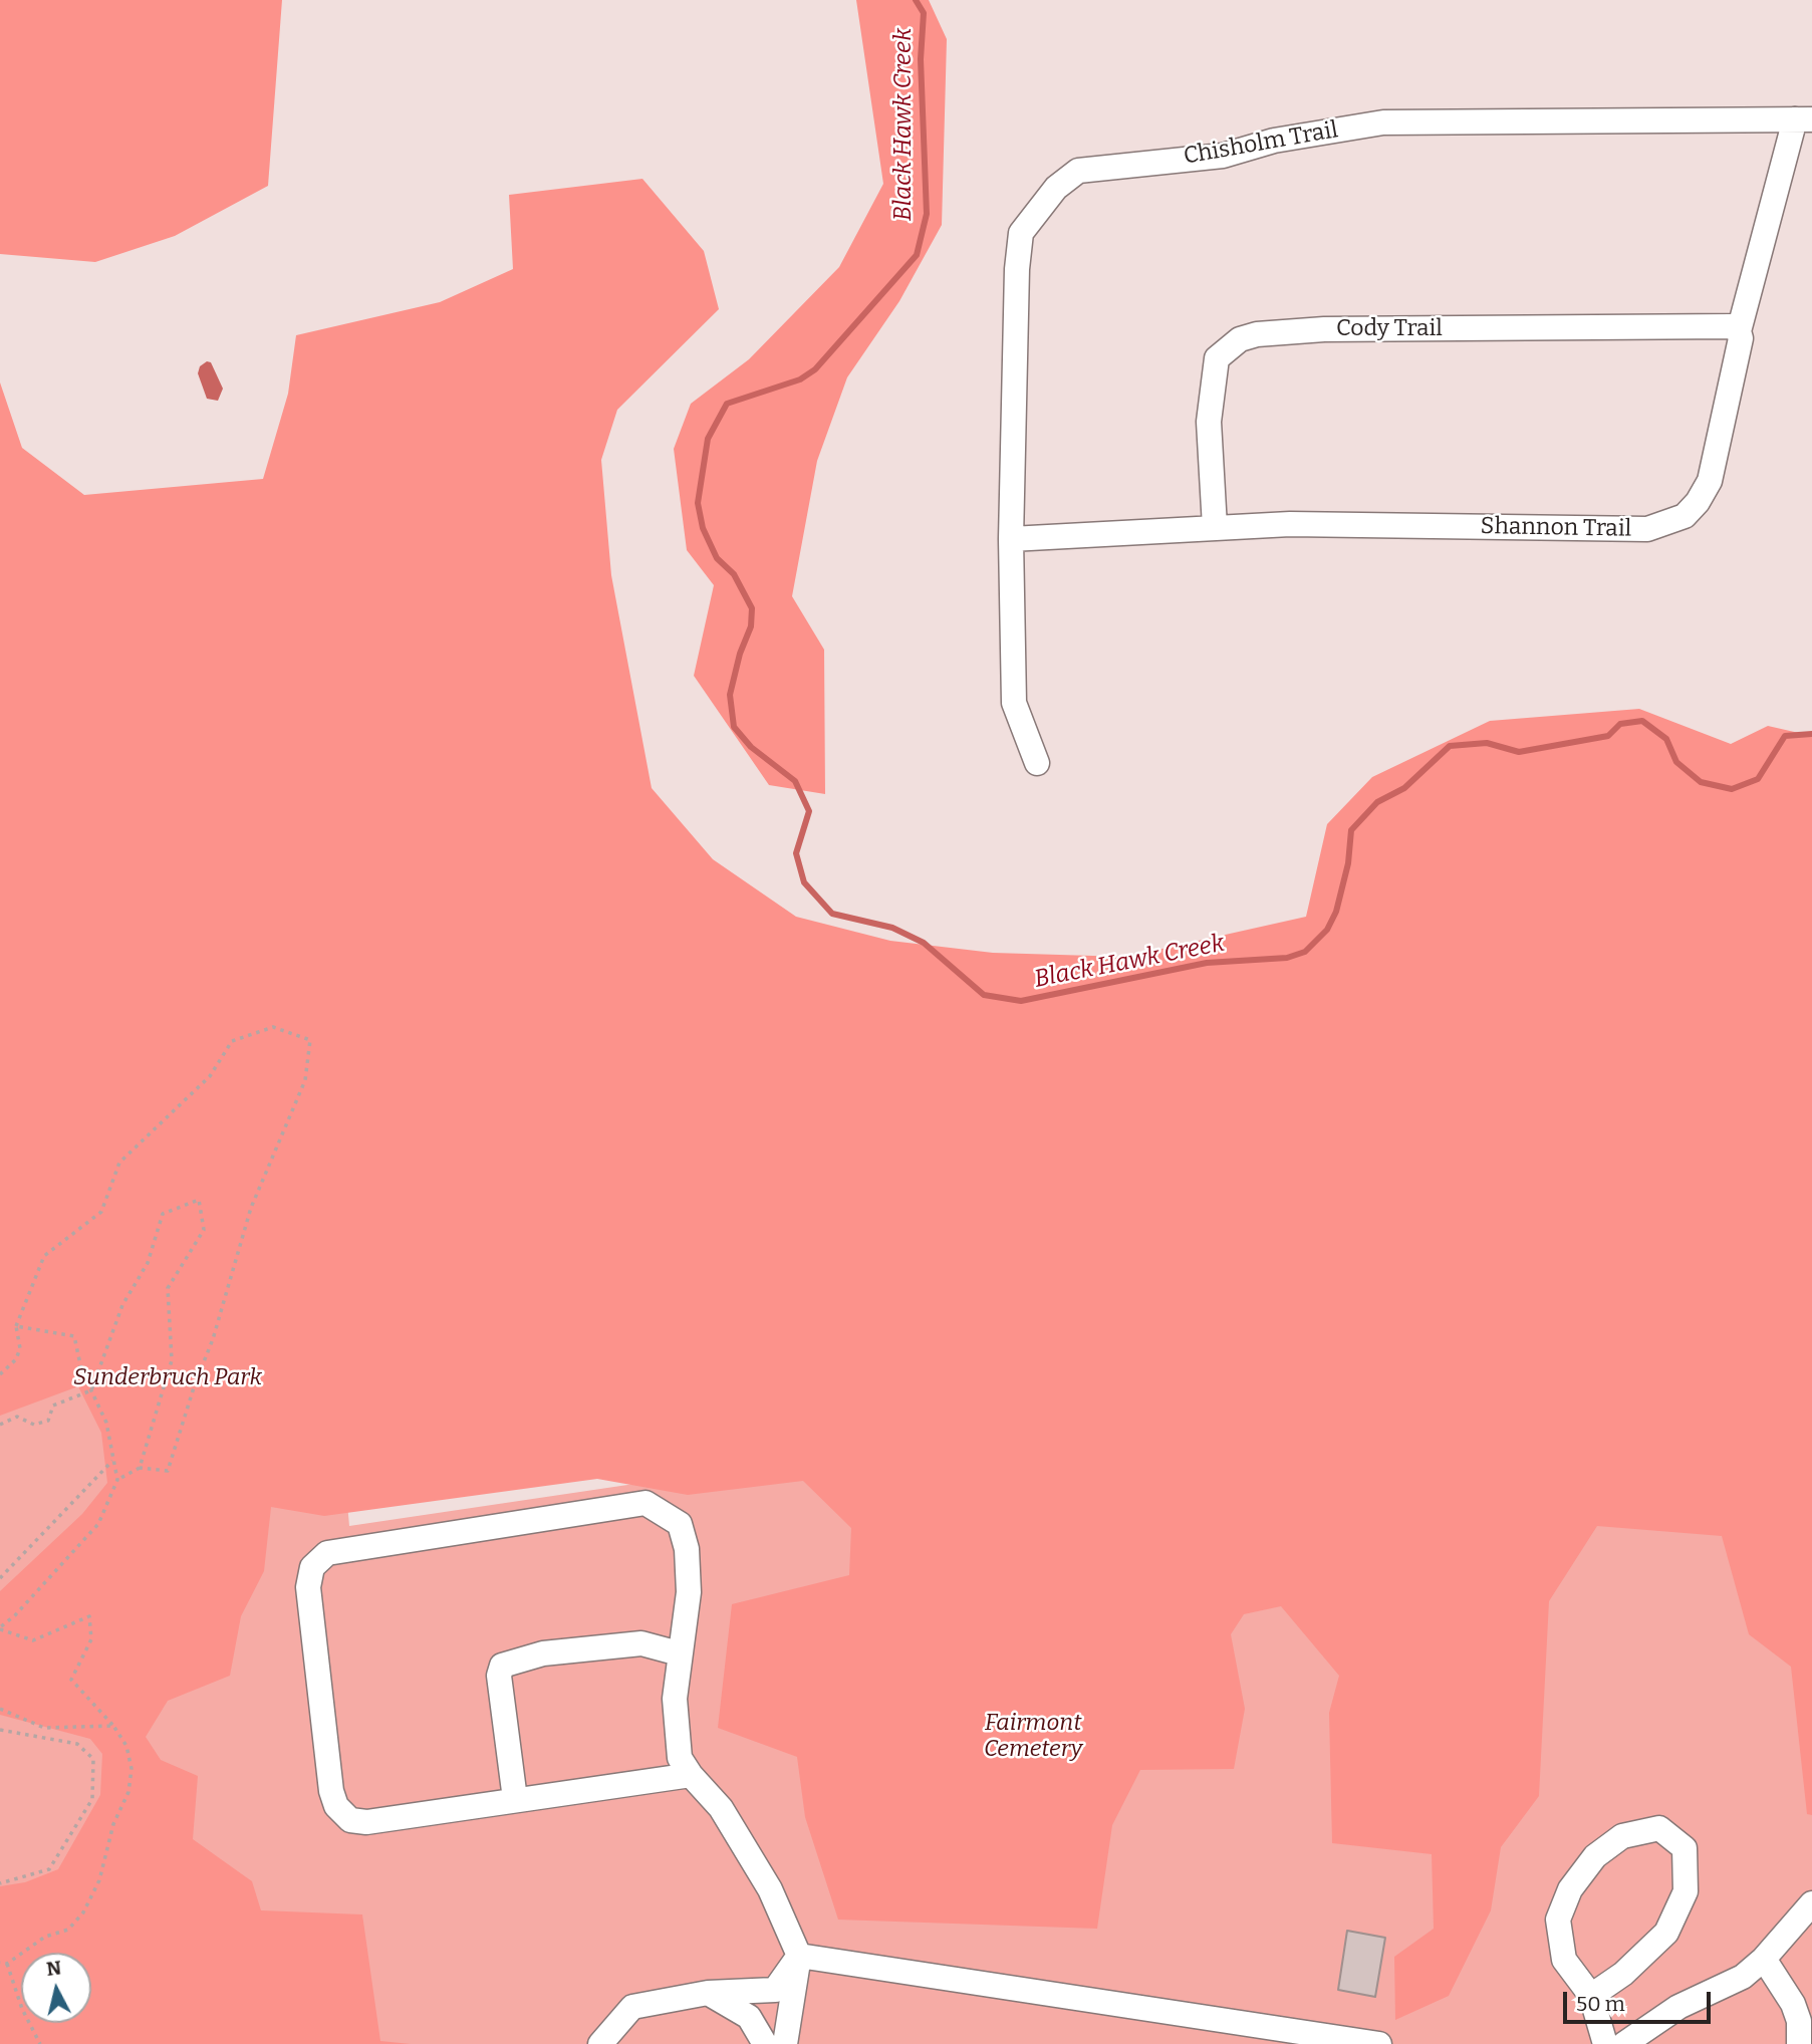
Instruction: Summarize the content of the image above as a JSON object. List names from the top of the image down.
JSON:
{
  "streets": {
    "street": ["Chisholm Trail", "Cody Trail", "Shannon Trail"]
  },
  "crossings": [
    ["Chisholm Trail", "Shannon Trail"],
    ["Cody Trail", "Shannon Trail"]
  ],
  "water": ["Black Hawk Creek"],
  "parks": ["Sunderbruch Park", "Fairmont Cemetery"],
  "scale_bar": "50 m",
  "north": "top"
}
